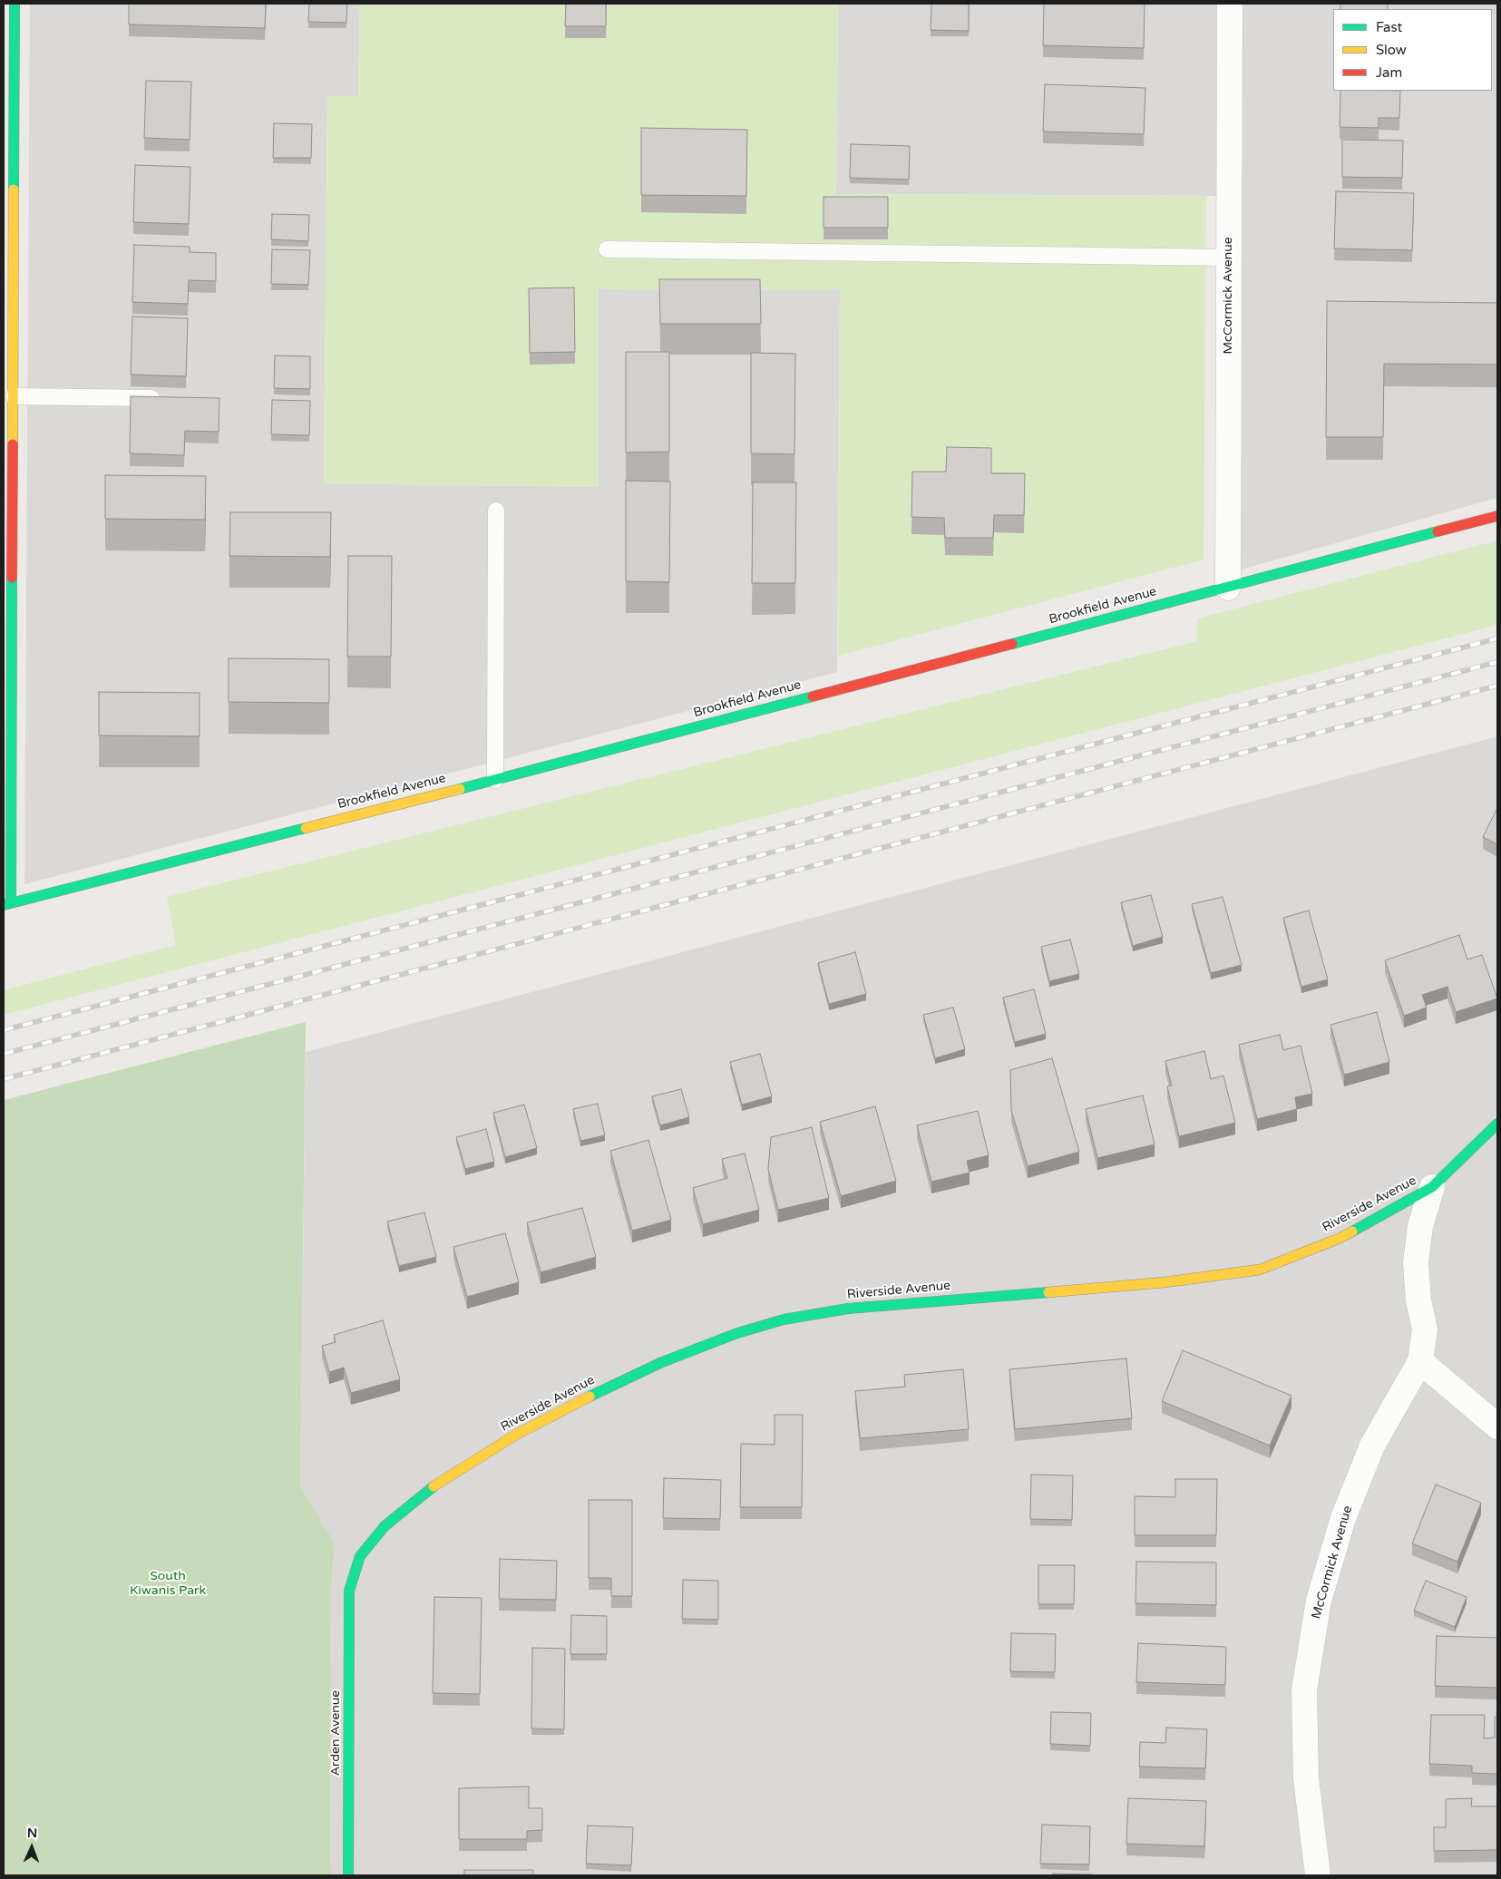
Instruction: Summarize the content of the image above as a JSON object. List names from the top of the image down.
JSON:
{
  "streets": {
    "street": [
      "McCormick Avenue",
      "Brookfield Avenue",
      "Riverside Avenue",
      "Arden Avenue"
    ]
  },
  "crossings": [
    ["McCormick Avenue", "Brookfield Avenue"],
    ["McCormick Avenue", "Riverside Avenue"],
    ["Riverside Avenue", "Arden Avenue"]
  ],
  "parks": ["South Kiwanis Park"],
  "legend": ["Fast", "Slow", "Jam"],
  "north": "top"
}
